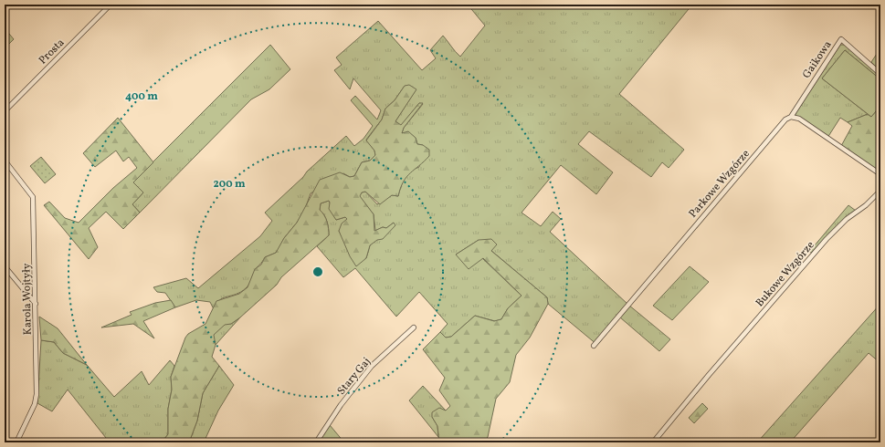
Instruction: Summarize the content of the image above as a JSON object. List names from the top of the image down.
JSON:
{
  "streets": {
    "street": [
      "Prosta",
      "Gaikowa",
      "Parkowe Wzgórze",
      "Bukowe Wzgórze",
      "Karola Wojtyły",
      "Stary Gaj"
    ]
  },
  "crossings": [
    ["Gaikowa", "Parkowe Wzgórze"]
  ],
  "rings": ["400 m", "200 m"]
}
